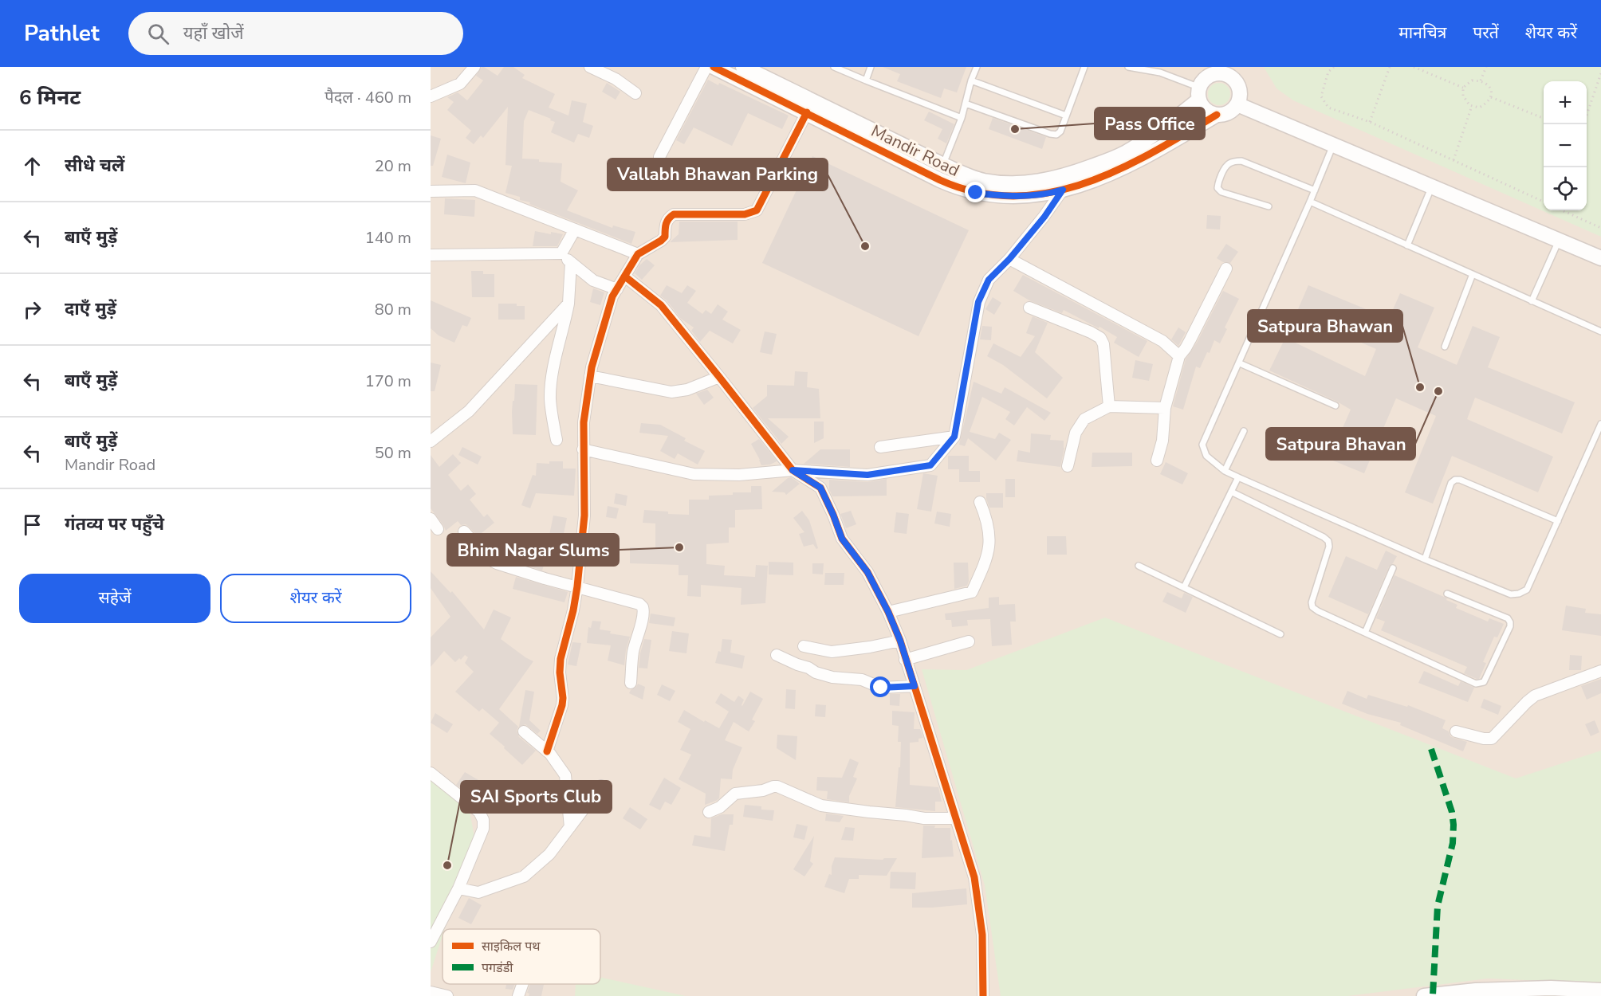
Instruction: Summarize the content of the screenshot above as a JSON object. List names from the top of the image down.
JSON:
{
  "streets": {
    "street": ["Mandir Road"]
  },
  "places": [
    "Pass Office",
    "Vallabh Bhawan Parking",
    "Satpura Bhawan",
    "Satpura Bhavan",
    "Bhim Nagar Slums",
    "SAI Sports Club"
  ],
  "legend": ["साइकिल पथ", "पगडंडी"],
  "page": {
    "header": "Pathlet",
    "search": "यहाँ खोजें",
    "nav": ["मानचित्र", "परतें", "शेयर करें"],
    "heading": ["6 मिनट", "पैदल · 460 m"],
    "map_buttons": ["+", "−"],
    "list": [
      ["सीधे चलें", "20 m"],
      ["बाएँ मुड़ें", "140 m"],
      ["दाएँ मुड़ें", "80 m"],
      ["बाएँ मुड़ें", "170 m"],
      ["बाएँ मुड़ें", "Mandir Road", "50 m"],
      "गंतव्य पर पहुँचे"
    ],
    "buttons": ["सहेजें", "शेयर करें"]
  }
}
